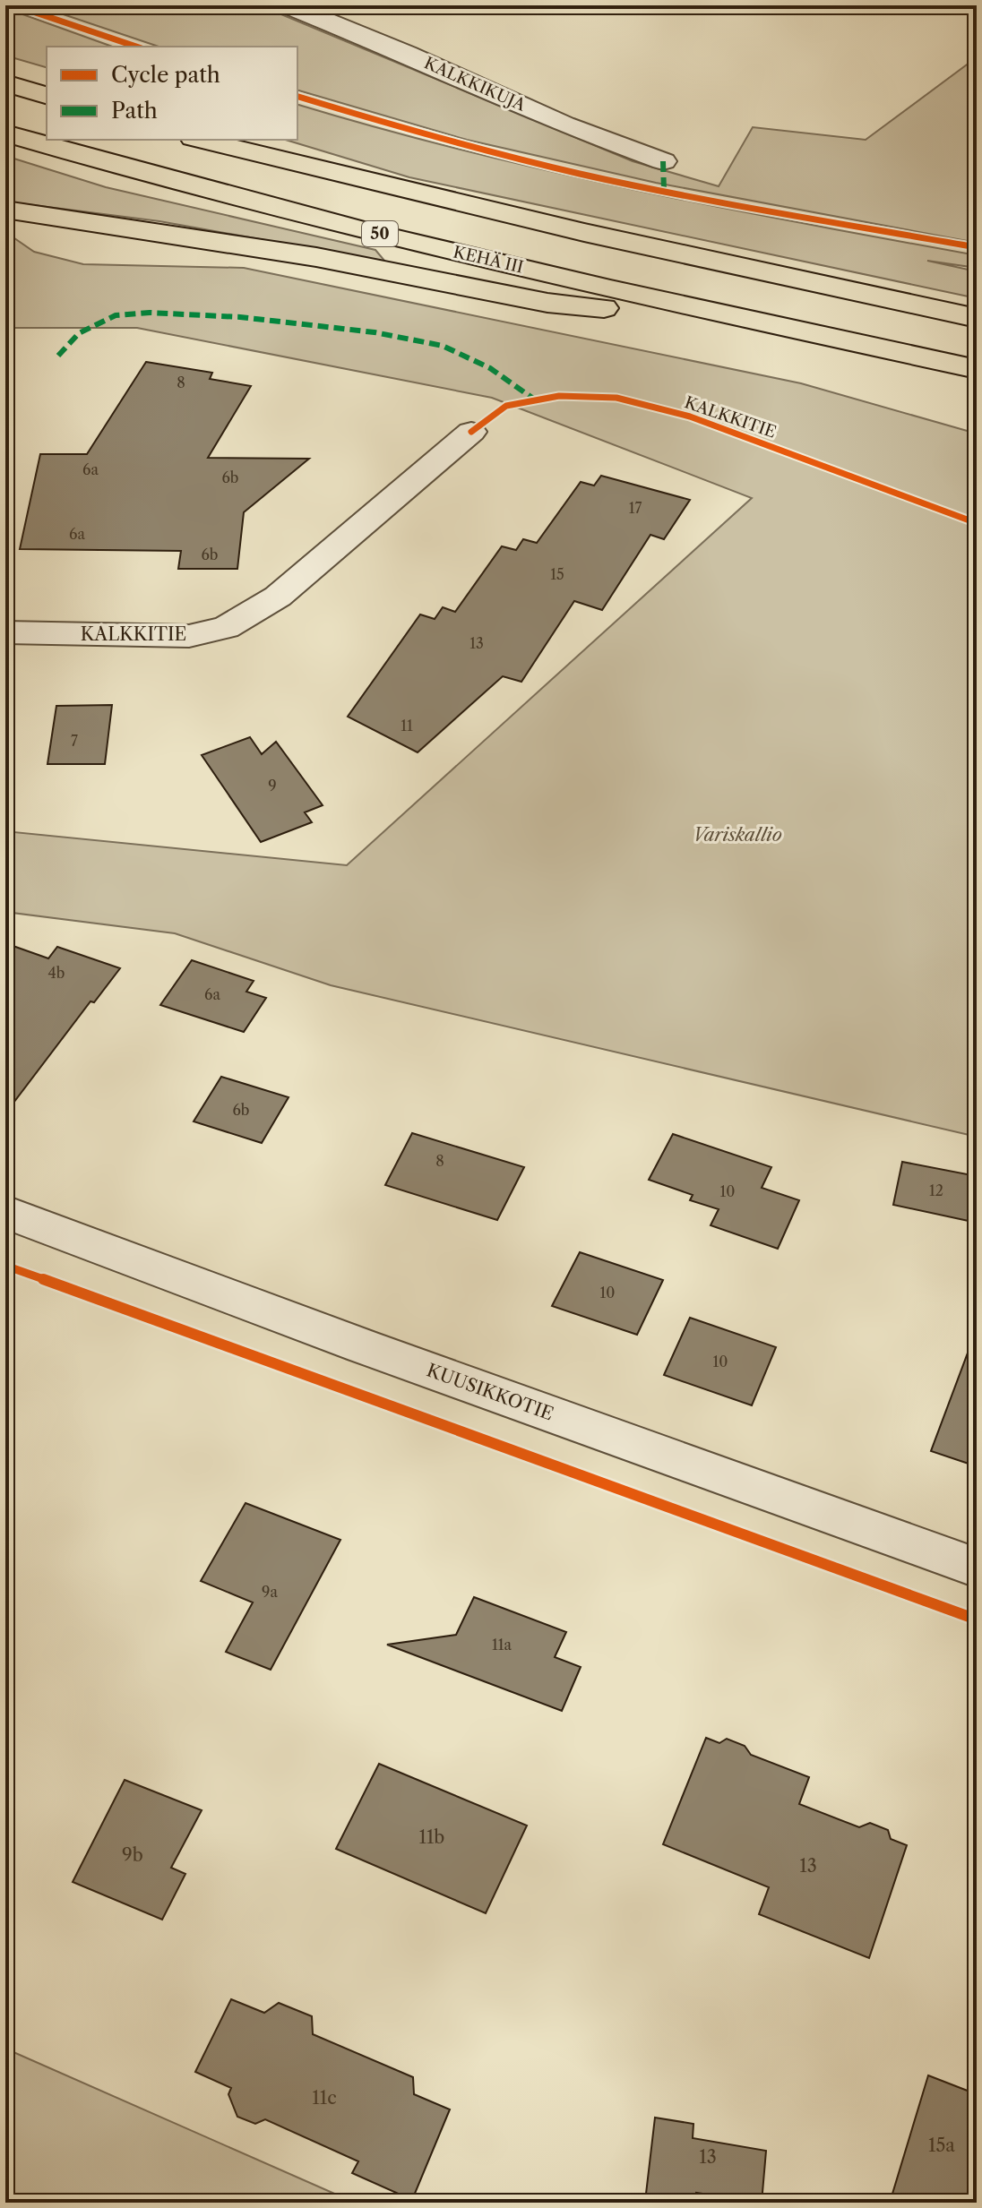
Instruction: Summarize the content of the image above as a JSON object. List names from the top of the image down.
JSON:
{
  "streets": {
    "highway": ["50", "KEHÄ III"],
    "street": ["KALKKIKUJA", "KALKKITIE", "KUUSIKKOTIE"]
  },
  "parks": ["Variskallio"],
  "house_numbers": [
    "8",
    "6a",
    "6b",
    "17",
    "6a",
    "6b",
    "15",
    "13",
    "11",
    "7",
    "9",
    "4b",
    "6a",
    "6b",
    "8",
    "12",
    "10",
    "10",
    "10",
    "9a",
    "11a",
    "11b",
    "9b",
    "13",
    "11c",
    "15a",
    "13"
  ],
  "legend": ["Cycle path", "Path"]
}
